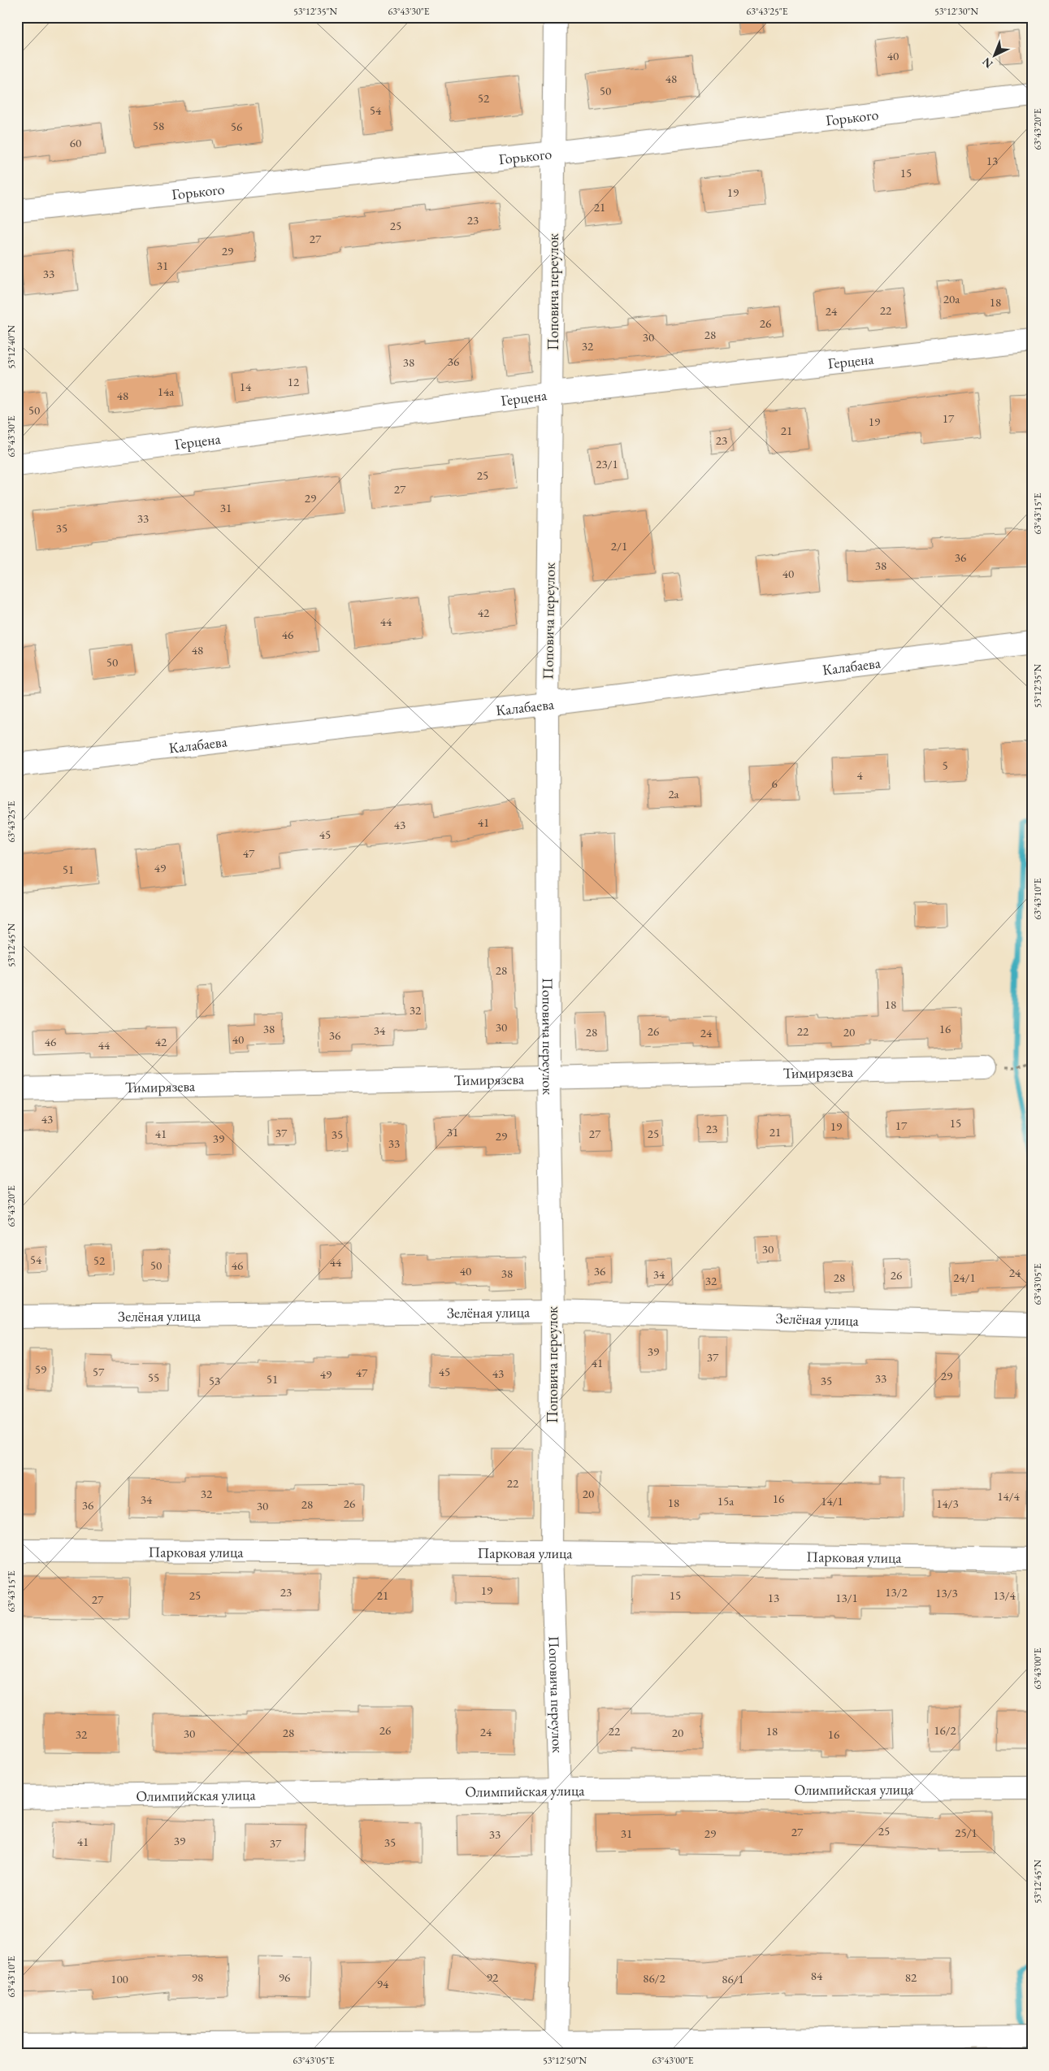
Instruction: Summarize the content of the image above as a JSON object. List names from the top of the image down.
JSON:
{
  "streets": {
    "street": [
      "Горького",
      "Поповича переулок",
      "Герцена",
      "Калабаева",
      "Тимирязева",
      "Зелёная улица",
      "Парковая улица",
      "Олимпийская улица"
    ]
  },
  "crossings": [
    ["Горького", "Поповича переулок"],
    ["Поповича переулок", "Герцена"],
    ["Поповича переулок", "Калабаева"],
    ["Поповича переулок", "Тимирязева"],
    ["Поповича переулок", "Зелёная улица"],
    ["Поповича переулок", "Парковая улица"],
    ["Поповича переулок", "Олимпийская улица"]
  ],
  "house_numbers": [
    "40",
    "48",
    "50",
    "52",
    "54",
    "58",
    "56",
    "60",
    "13",
    "15",
    "19",
    "21",
    "23",
    "25",
    "27",
    "29",
    "31",
    "33",
    "20а",
    "18",
    "22",
    "24",
    "26",
    "28",
    "30",
    "32",
    "36",
    "38",
    "12",
    "14",
    "14а",
    "48",
    "50",
    "17",
    "19",
    "21",
    "23",
    "23/1",
    "25",
    "27",
    "29",
    "31",
    "33",
    "35",
    "2/1",
    "36",
    "38",
    "40",
    "42",
    "44",
    "46",
    "48",
    "50",
    "5",
    "4",
    "6",
    "2а",
    "41",
    "43",
    "45",
    "47",
    "49",
    "51",
    "28",
    "18",
    "32",
    "30",
    "38",
    "16",
    "34",
    "26",
    "22",
    "28",
    "20",
    "24",
    "36",
    "40",
    "46",
    "42",
    "44",
    "43",
    "15",
    "17",
    "19",
    "23",
    "31",
    "21",
    "37",
    "41",
    "27",
    "25",
    "35",
    "29",
    "39",
    "33",
    "30",
    "54",
    "52",
    "44",
    "50",
    "46",
    "40",
    "36",
    "24",
    "38",
    "34",
    "26",
    "28",
    "24/1",
    "32",
    "39",
    "37",
    "41",
    "59",
    "57",
    "45",
    "47",
    "43",
    "49",
    "29",
    "55",
    "33",
    "51",
    "53",
    "35",
    "22",
    "32",
    "20",
    "14/4",
    "16",
    "34",
    "15а",
    "14/1",
    "18",
    "26",
    "14/3",
    "28",
    "36",
    "30",
    "19",
    "23",
    "13/2",
    "13/3",
    "25",
    "21",
    "15",
    "13/4",
    "13",
    "13/1",
    "27",
    "26",
    "16/2",
    "22",
    "18",
    "24",
    "28",
    "20",
    "30",
    "32",
    "16",
    "25",
    "27",
    "25/1",
    "31",
    "29",
    "33",
    "39",
    "41",
    "35",
    "37",
    "84",
    "98",
    "96",
    "92",
    "82",
    "86/2",
    "100",
    "86/1",
    "94"
  ],
  "north": "bottom left",
  "coordinates": [
    "53°12'35\"N",
    "63°43'30\"E",
    "63°43'25\"E",
    "53°12'30\"N",
    "63°43'20\"E",
    "53°12'40\"N",
    "63°43'15\"E",
    "63°43'10\"E",
    "53°12'45\"N",
    "63°43'05\"E",
    "63°43'00\"E",
    "53°12'50\"N"
  ]
}
